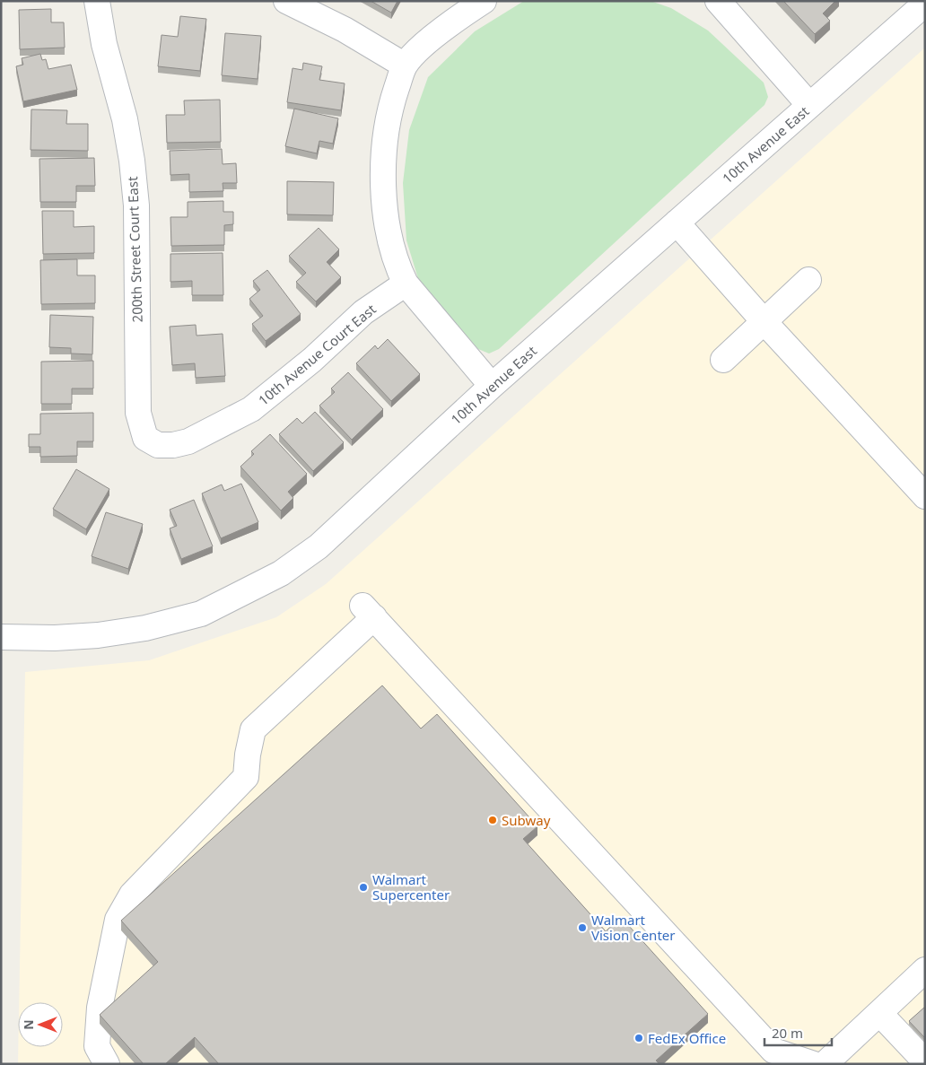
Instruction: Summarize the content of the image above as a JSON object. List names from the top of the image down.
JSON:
{
  "streets": {
    "street": ["10th Avenue East", "200th Street Court East", "10th Avenue Court East"]
  },
  "crossings": [
    ["200th Street Court East", "10th Avenue Court East"]
  ],
  "places": [
    "Subway",
    "Walmart Supercenter",
    "Walmart Vision Center",
    "FedEx Office"
  ],
  "scale_bar": "20 m",
  "north": "left"
}
